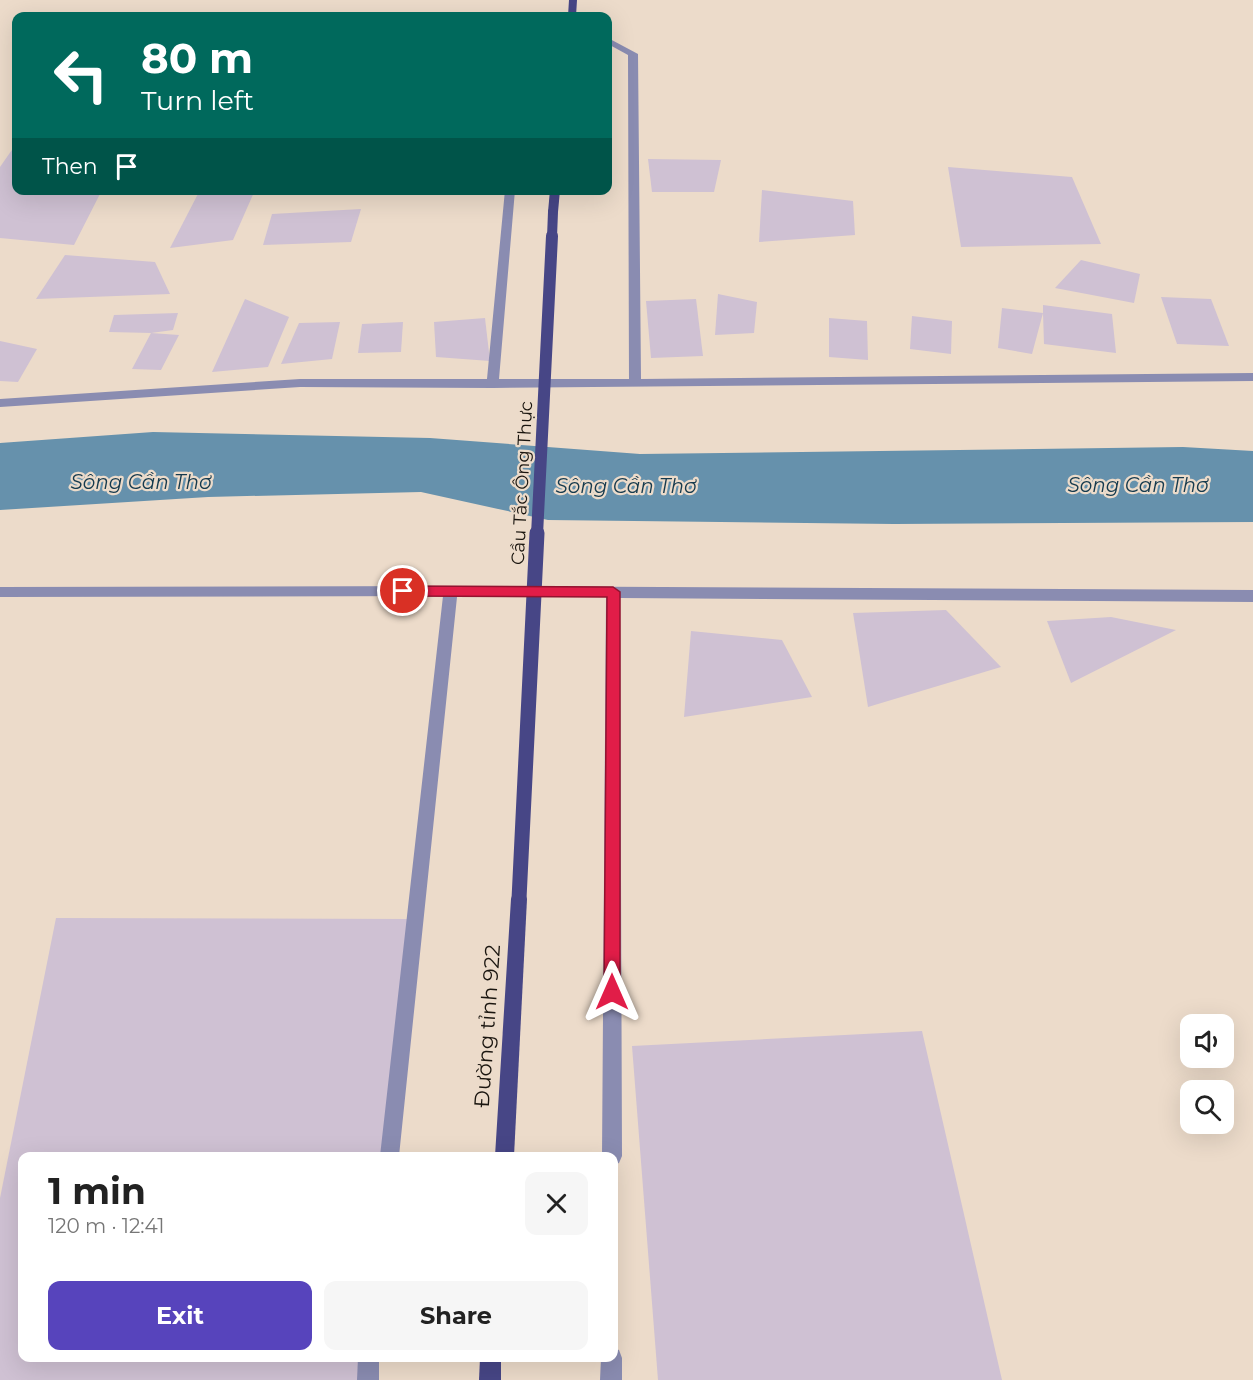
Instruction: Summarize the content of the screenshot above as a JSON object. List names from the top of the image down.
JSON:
{
  "streets": {
    "main road": ["Cầu Tắc Ông Thực", "Đường tỉnh 922"]
  },
  "crossings": [
    ["Cầu Tắc Ông Thực", "Đường tỉnh 922"]
  ],
  "water": ["Sông Cần Thơ"],
  "page": {
    "turn": ["80 m", "Turn left"],
    "then": "Then",
    "heading": ["1 min", "120 m · 12:41"],
    "buttons": ["Exit", "Share"]
  }
}
